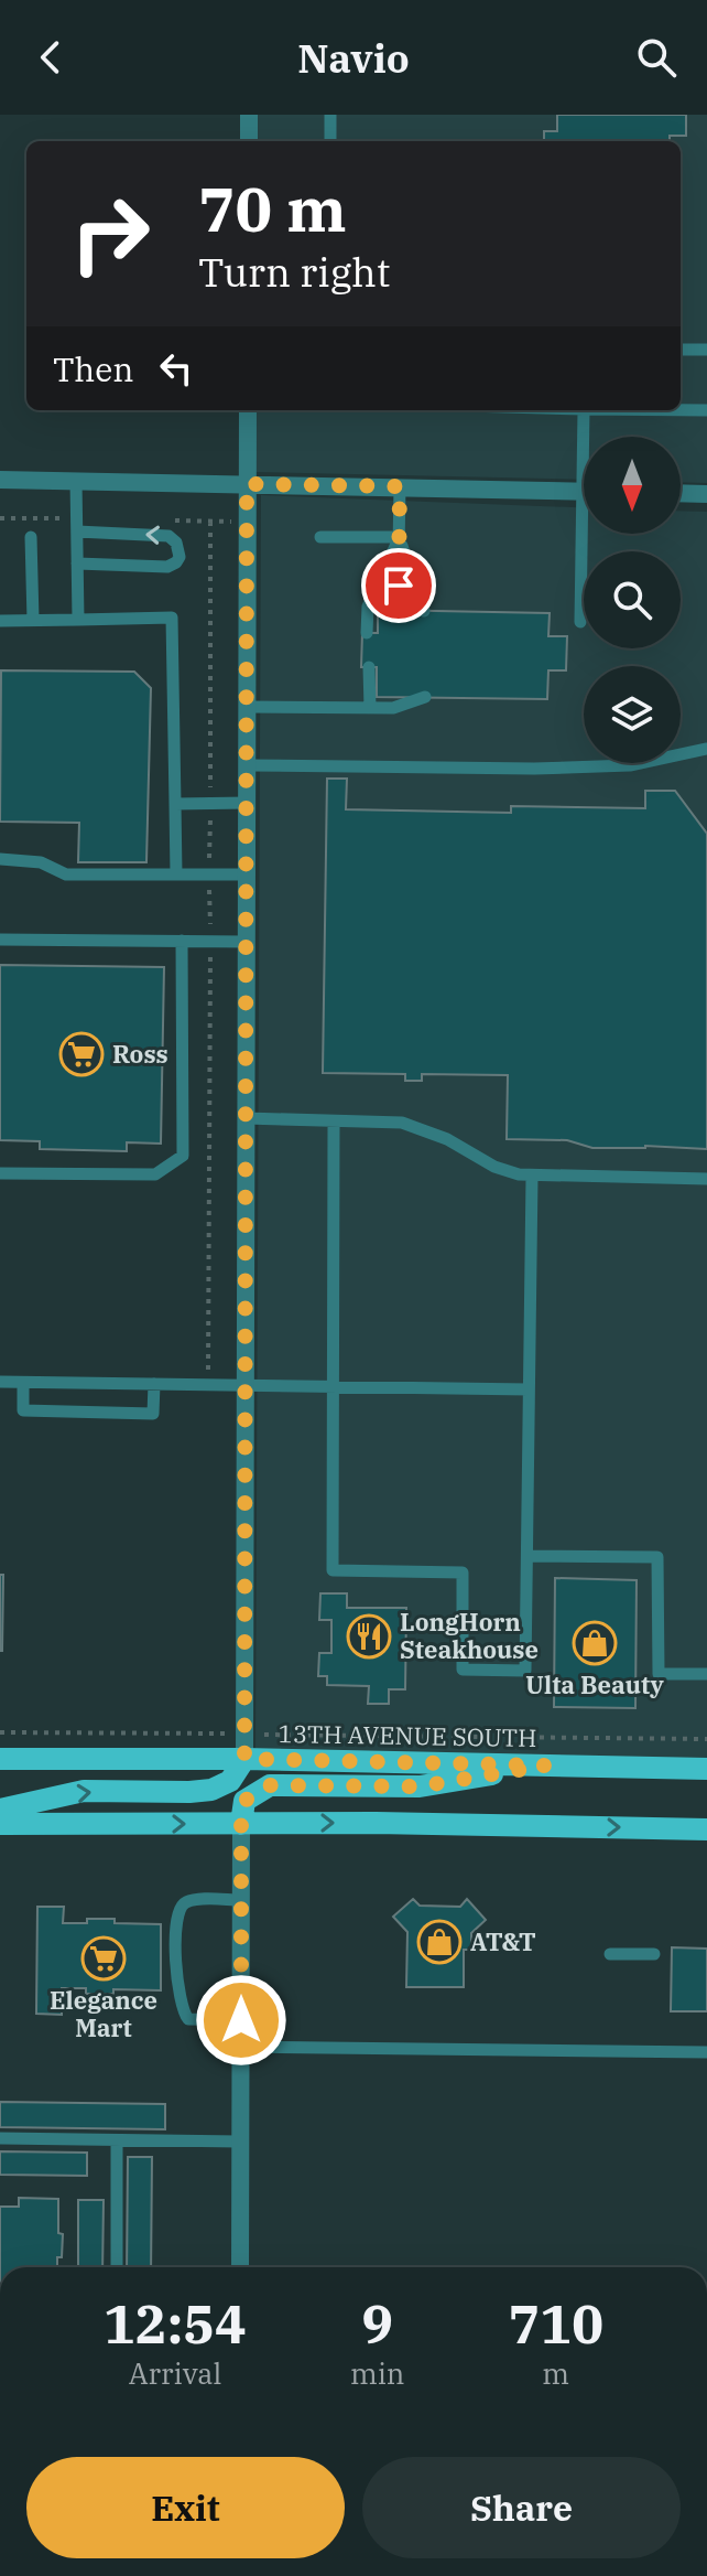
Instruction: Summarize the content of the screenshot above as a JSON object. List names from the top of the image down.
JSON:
{
  "streets": {
    "main road": ["13TH AVENUE SOUTH"]
  },
  "places": {
    "supermarket": ["Ross", "Elegance Mart"],
    "restaurant": ["LongHorn Steakhouse"],
    "shop": ["Ulta Beauty", "AT&T"]
  },
  "north": "bottom",
  "page": {
    "header": "Navio",
    "turn": ["70 m", "Turn right"],
    "then": "Then",
    "eta": [
      "12:54",
      "Arrival",
      "9",
      "min",
      "710",
      "m"
    ],
    "buttons": ["Exit", "Share"]
  }
}
